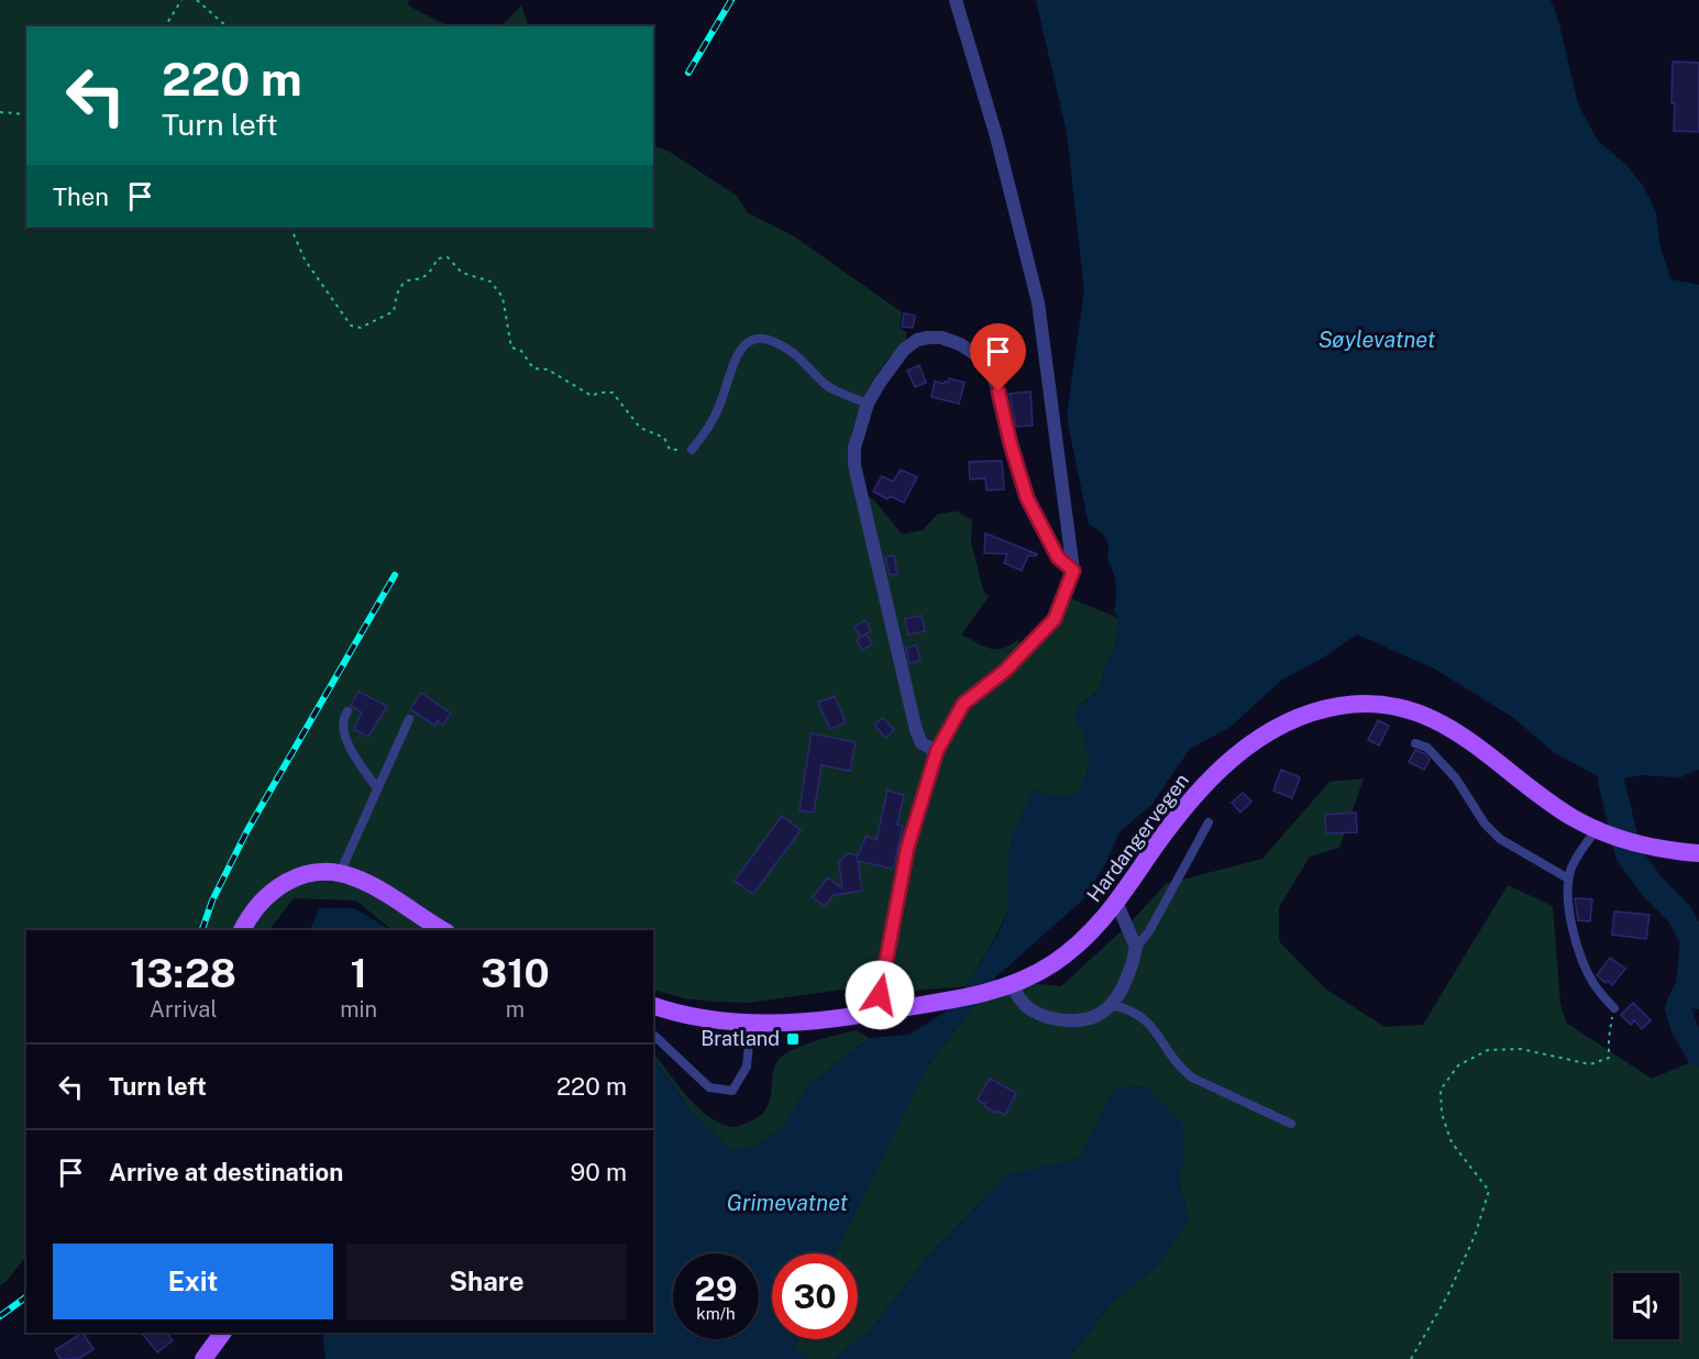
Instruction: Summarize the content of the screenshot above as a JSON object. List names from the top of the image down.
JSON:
{
  "streets": {
    "main road": ["Hardangervegen"]
  },
  "water": ["Søylevatnet", "Grimevatnet"],
  "places": {
    "transit": ["Bratland"]
  },
  "page": {
    "turn": ["220 m", "Turn left"],
    "then": "Then",
    "eta": [
      "13:28",
      "Arrival",
      "1",
      "min",
      "310",
      "m"
    ],
    "list": [
      {
        "name": "Turn left",
        "value": "220 m"
      },
      {
        "name": "Arrive at destination",
        "value": "90 m"
      }
    ],
    "buttons": ["Exit", "Share"],
    "speed": "29 km/h",
    "limit": "30"
  }
}
